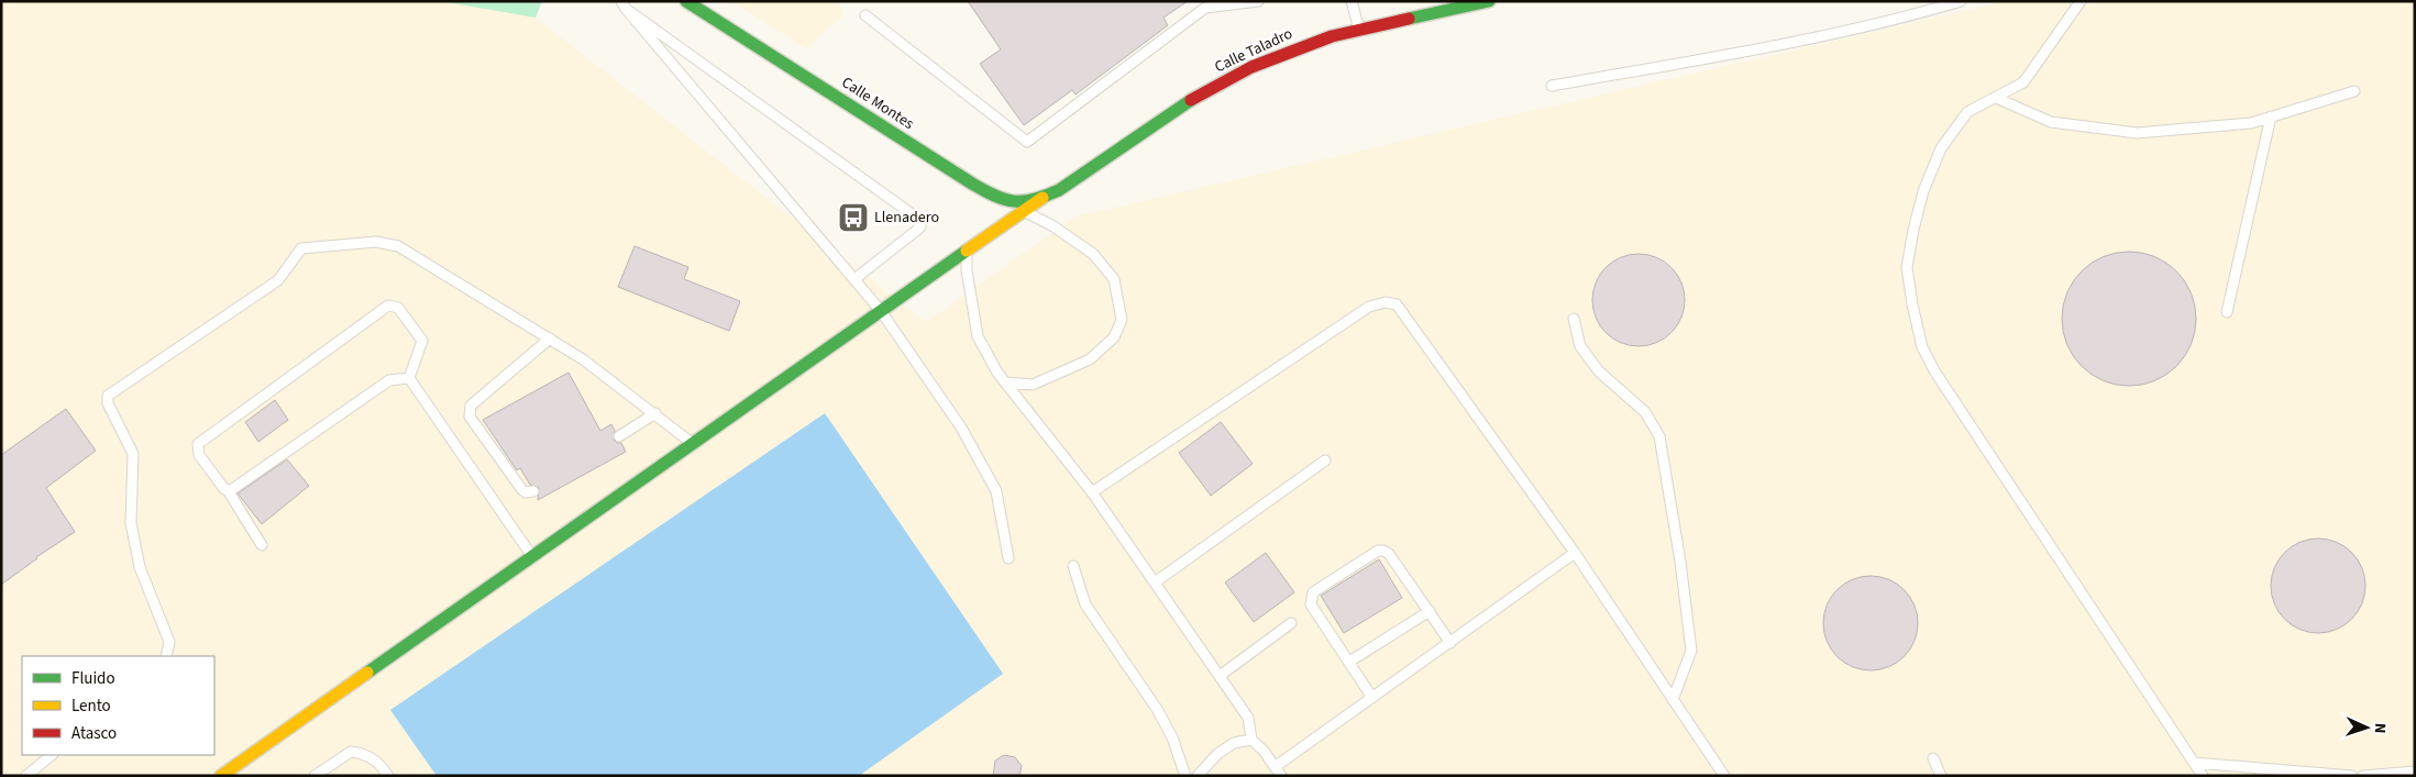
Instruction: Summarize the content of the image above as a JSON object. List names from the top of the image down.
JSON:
{
  "streets": {
    "street": ["Calle Taladro", "Calle Montes"]
  },
  "crossings": [
    ["Calle Taladro", "Calle Montes"]
  ],
  "places": {
    "bus stop": ["Llenadero"]
  },
  "legend": ["Fluido", "Lento", "Atasco"],
  "north": "right"
}
